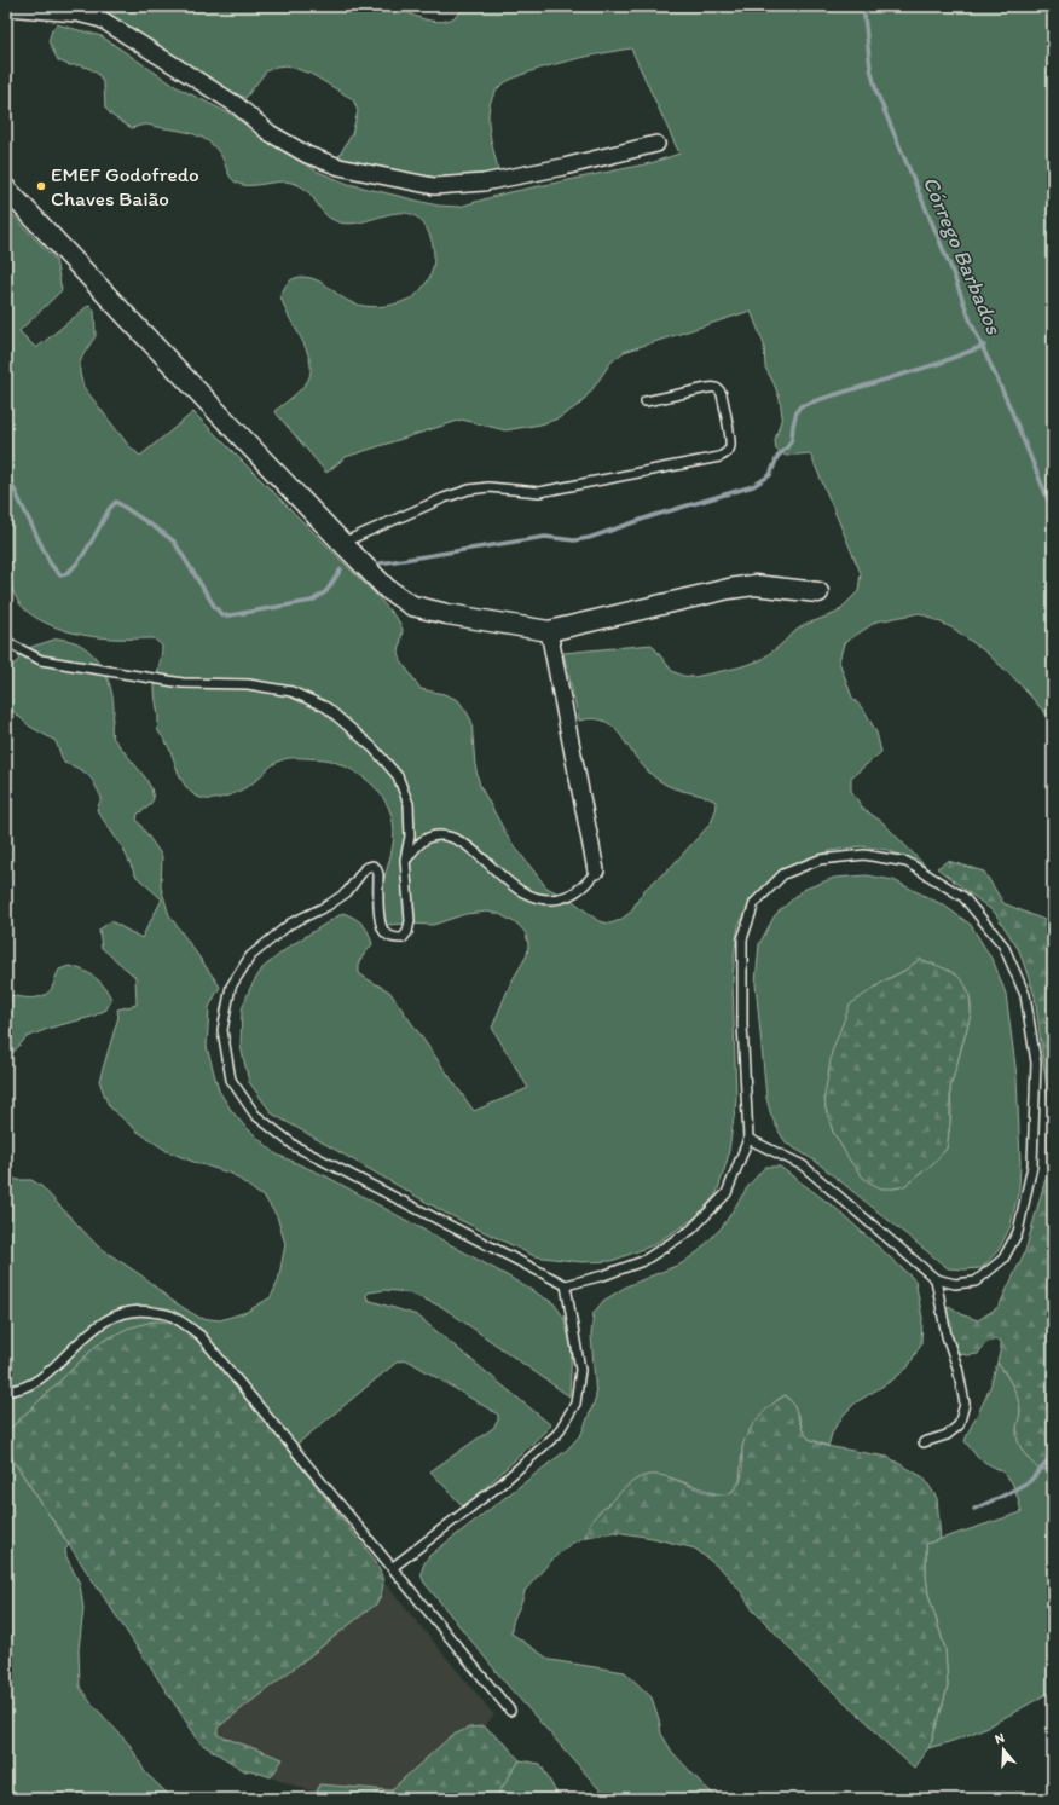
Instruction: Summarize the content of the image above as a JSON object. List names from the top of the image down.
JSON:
{
  "water": ["Córrego Barbados"],
  "places": ["EMEF Godofredo Chaves Baião"],
  "north": "top"
}
